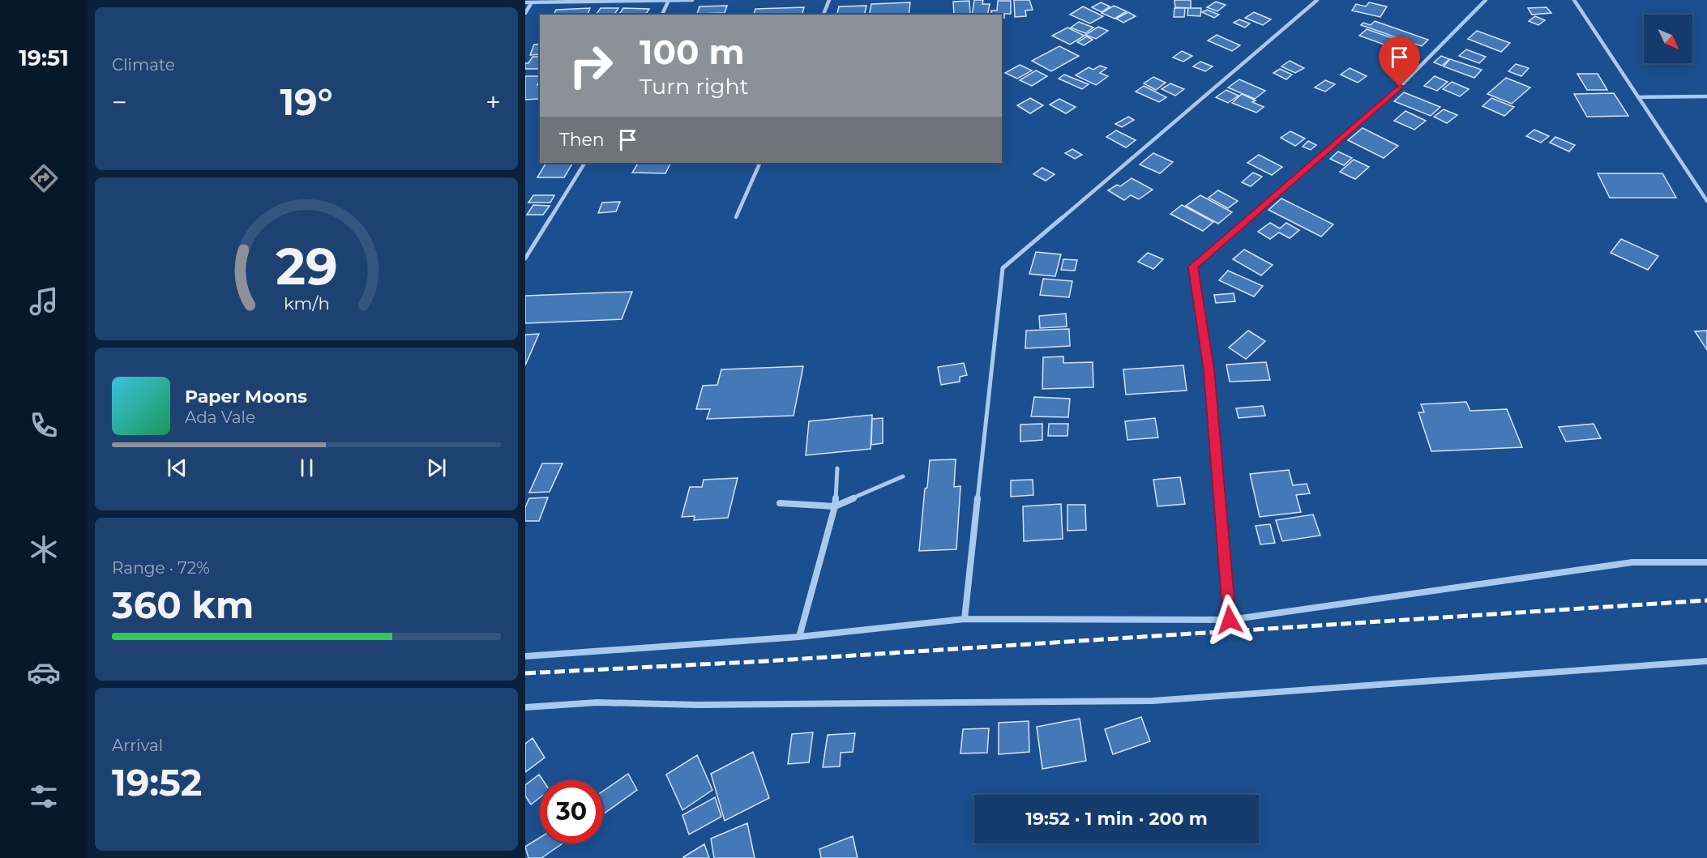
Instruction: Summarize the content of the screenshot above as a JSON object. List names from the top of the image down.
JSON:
{
  "north": "bottom right",
  "page": {
    "tabs": "19:51",
    "tile": [
      "Climate",
      ["Range · 72%", "360 km"],
      ["Arrival", "19:52"]
    ],
    "turn": ["100 m", "Turn right"],
    "heat": ["−", "19°", "+"],
    "then": "Then",
    "song": ["Paper Moons", "Ada Vale"],
    "limit": "30",
    "trip": "19:52 · 1 min · 200 m",
    "gauge": ["29", "km/h"]
  }
}
